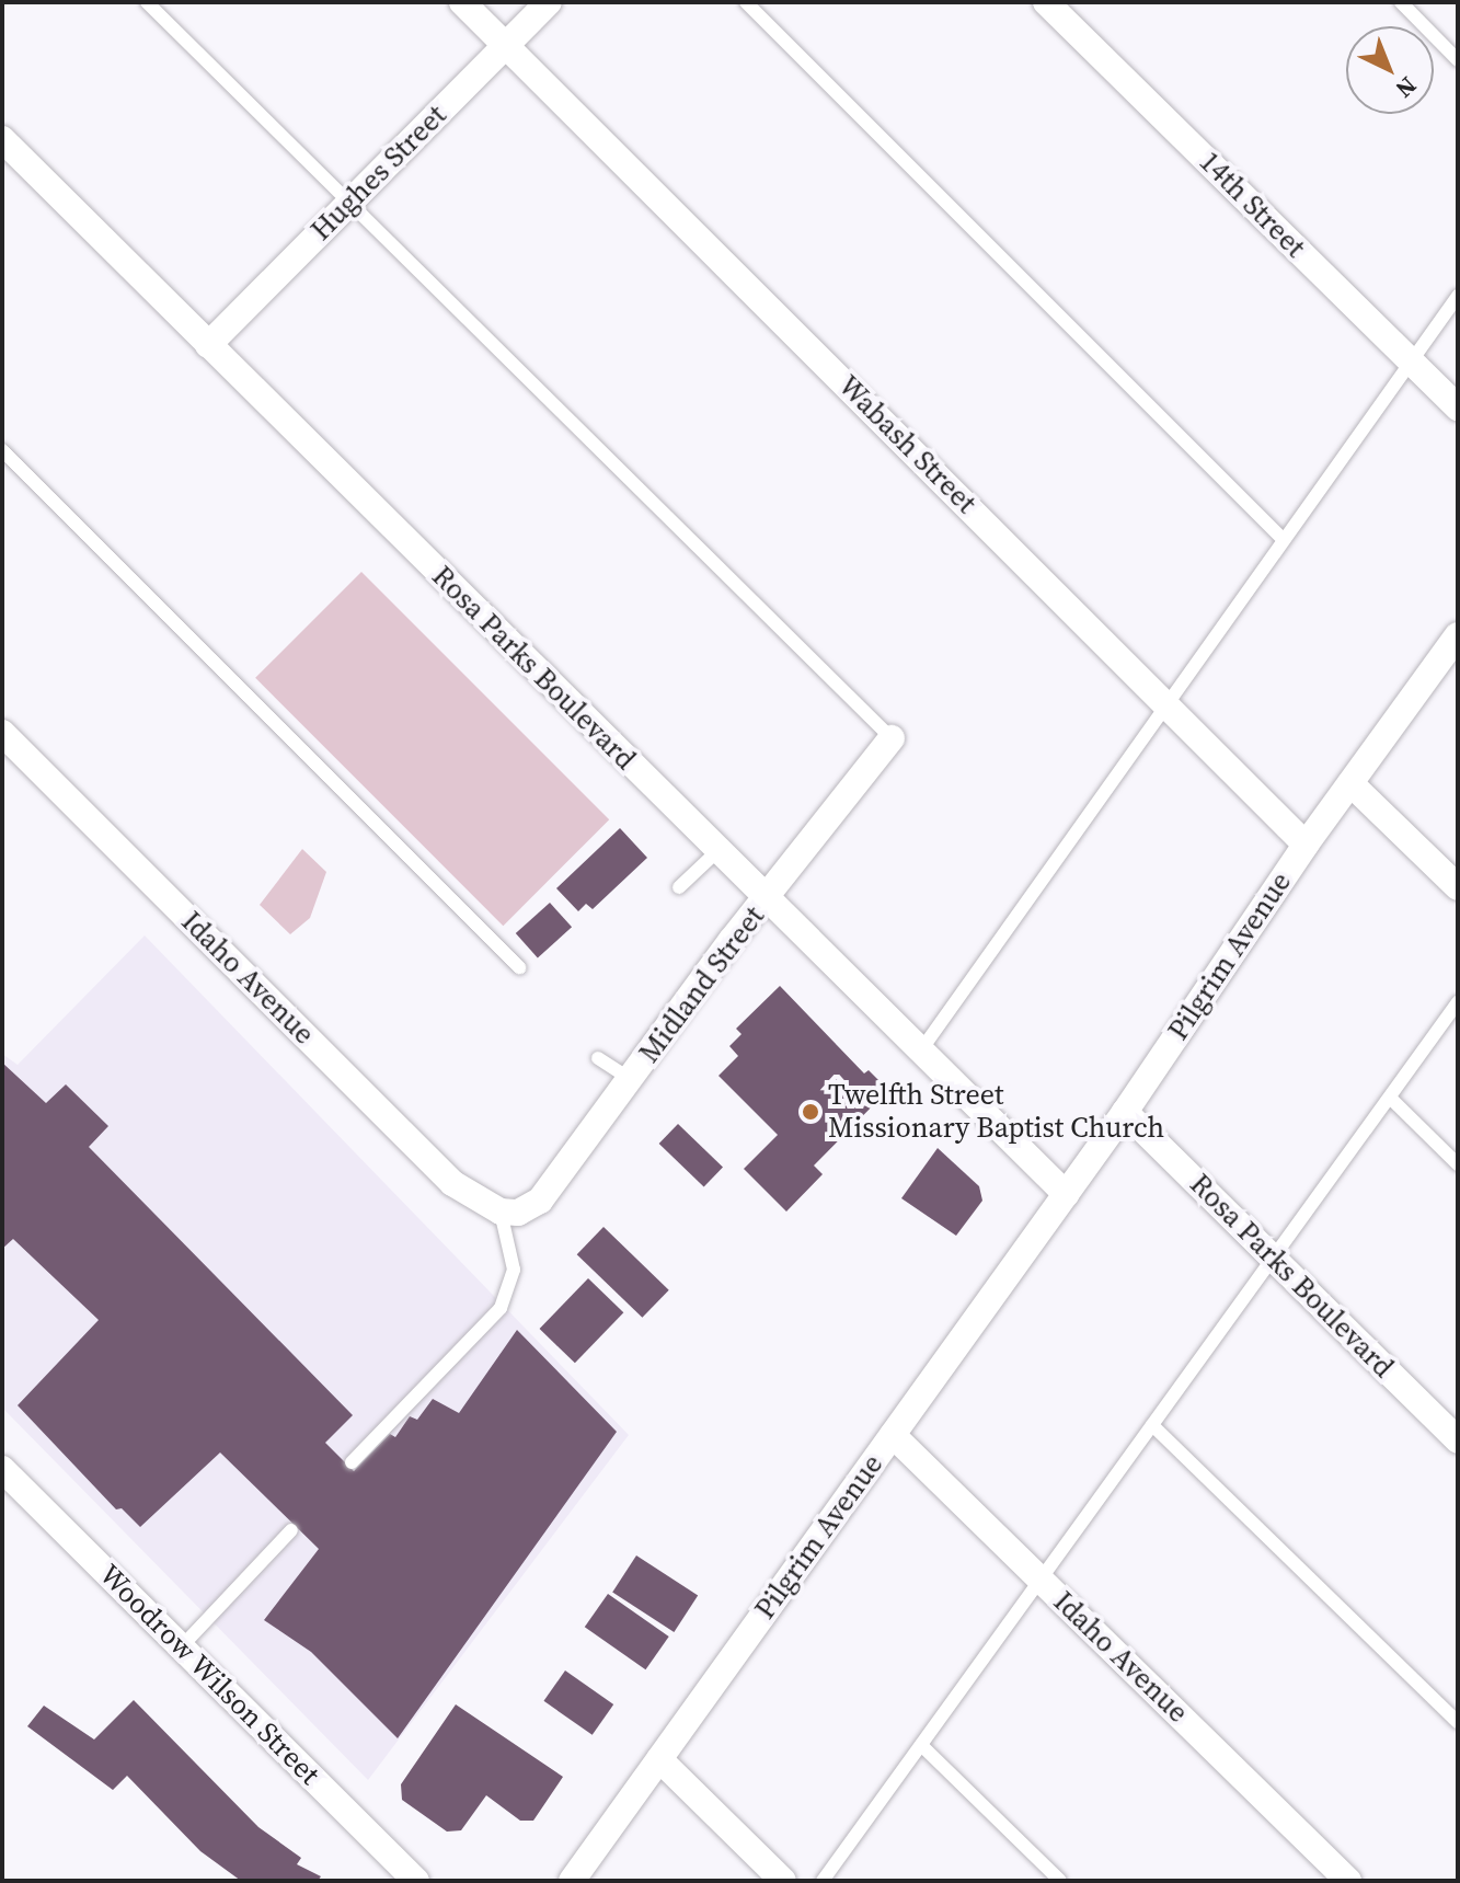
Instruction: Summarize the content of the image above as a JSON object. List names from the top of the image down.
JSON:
{
  "streets": {
    "street": [
      "Hughes Street",
      "14th Street",
      "Wabash Street",
      "Rosa Parks Boulevard",
      "Pilgrim Avenue",
      "Idaho Avenue",
      "Midland Street",
      "Woodrow Wilson Street"
    ]
  },
  "crossings": [
    ["Hughes Street", "Wabash Street"],
    ["Hughes Street", "Rosa Parks Boulevard"],
    ["Wabash Street", "Pilgrim Avenue"],
    ["Rosa Parks Boulevard", "Pilgrim Avenue"],
    ["Rosa Parks Boulevard", "Midland Street"],
    ["Pilgrim Avenue", "Idaho Avenue"],
    ["Idaho Avenue", "Midland Street"]
  ],
  "places": ["Twelfth Street Missionary Baptist Church"],
  "north": "bottom right"
}
